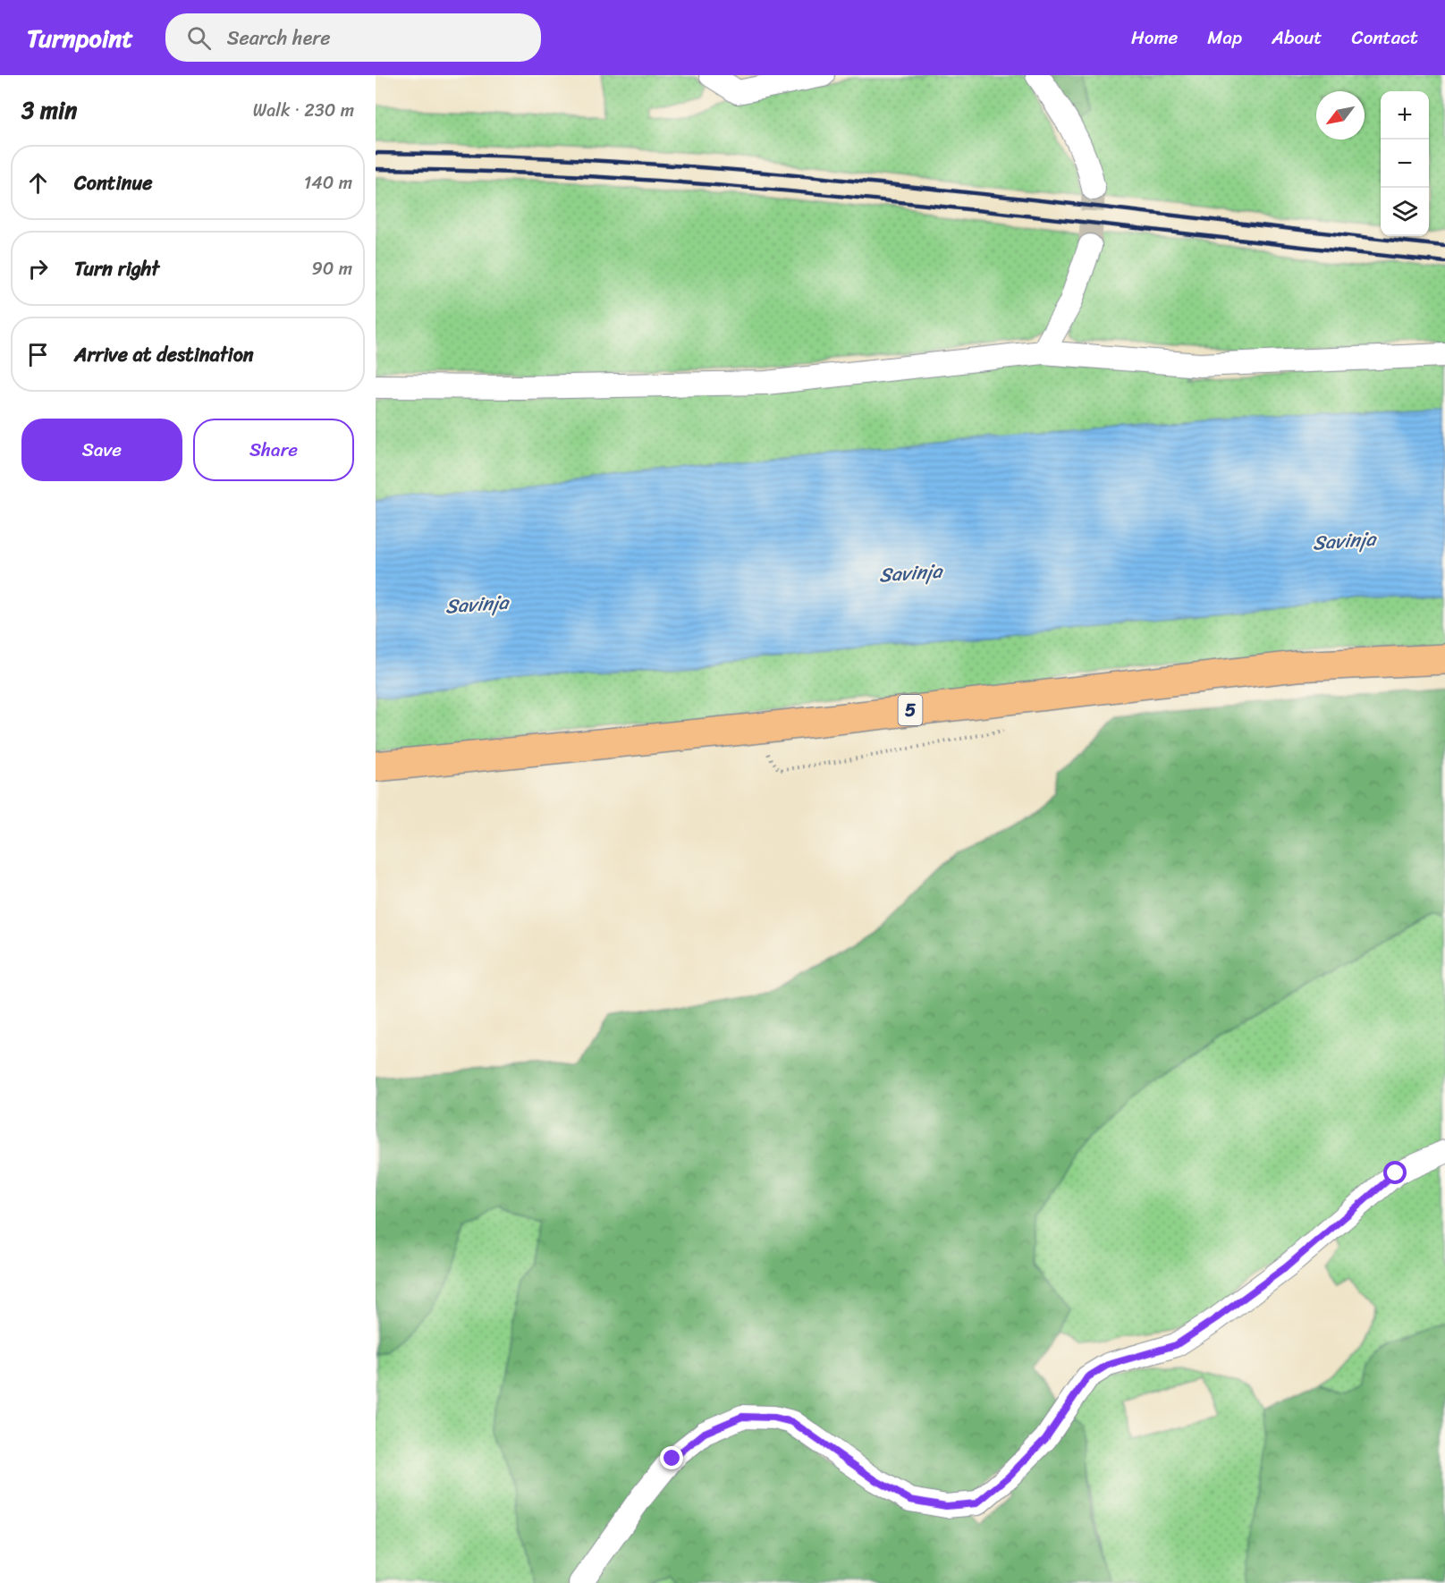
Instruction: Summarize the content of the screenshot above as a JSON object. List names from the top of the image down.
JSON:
{
  "streets": {
    "main road": ["5"]
  },
  "water": ["Savinja"],
  "north": "bottom left",
  "page": {
    "header": "Turnpoint",
    "search": "Search here",
    "nav": [
      "Home",
      "Map",
      "About",
      "Contact"
    ],
    "heading": ["3 min", "Walk · 230 m"],
    "map_buttons": ["+", "−"],
    "list": [
      ["Continue", "140 m"],
      ["Turn right", "90 m"],
      "Arrive at destination"
    ],
    "buttons": ["Save", "Share"]
  }
}
